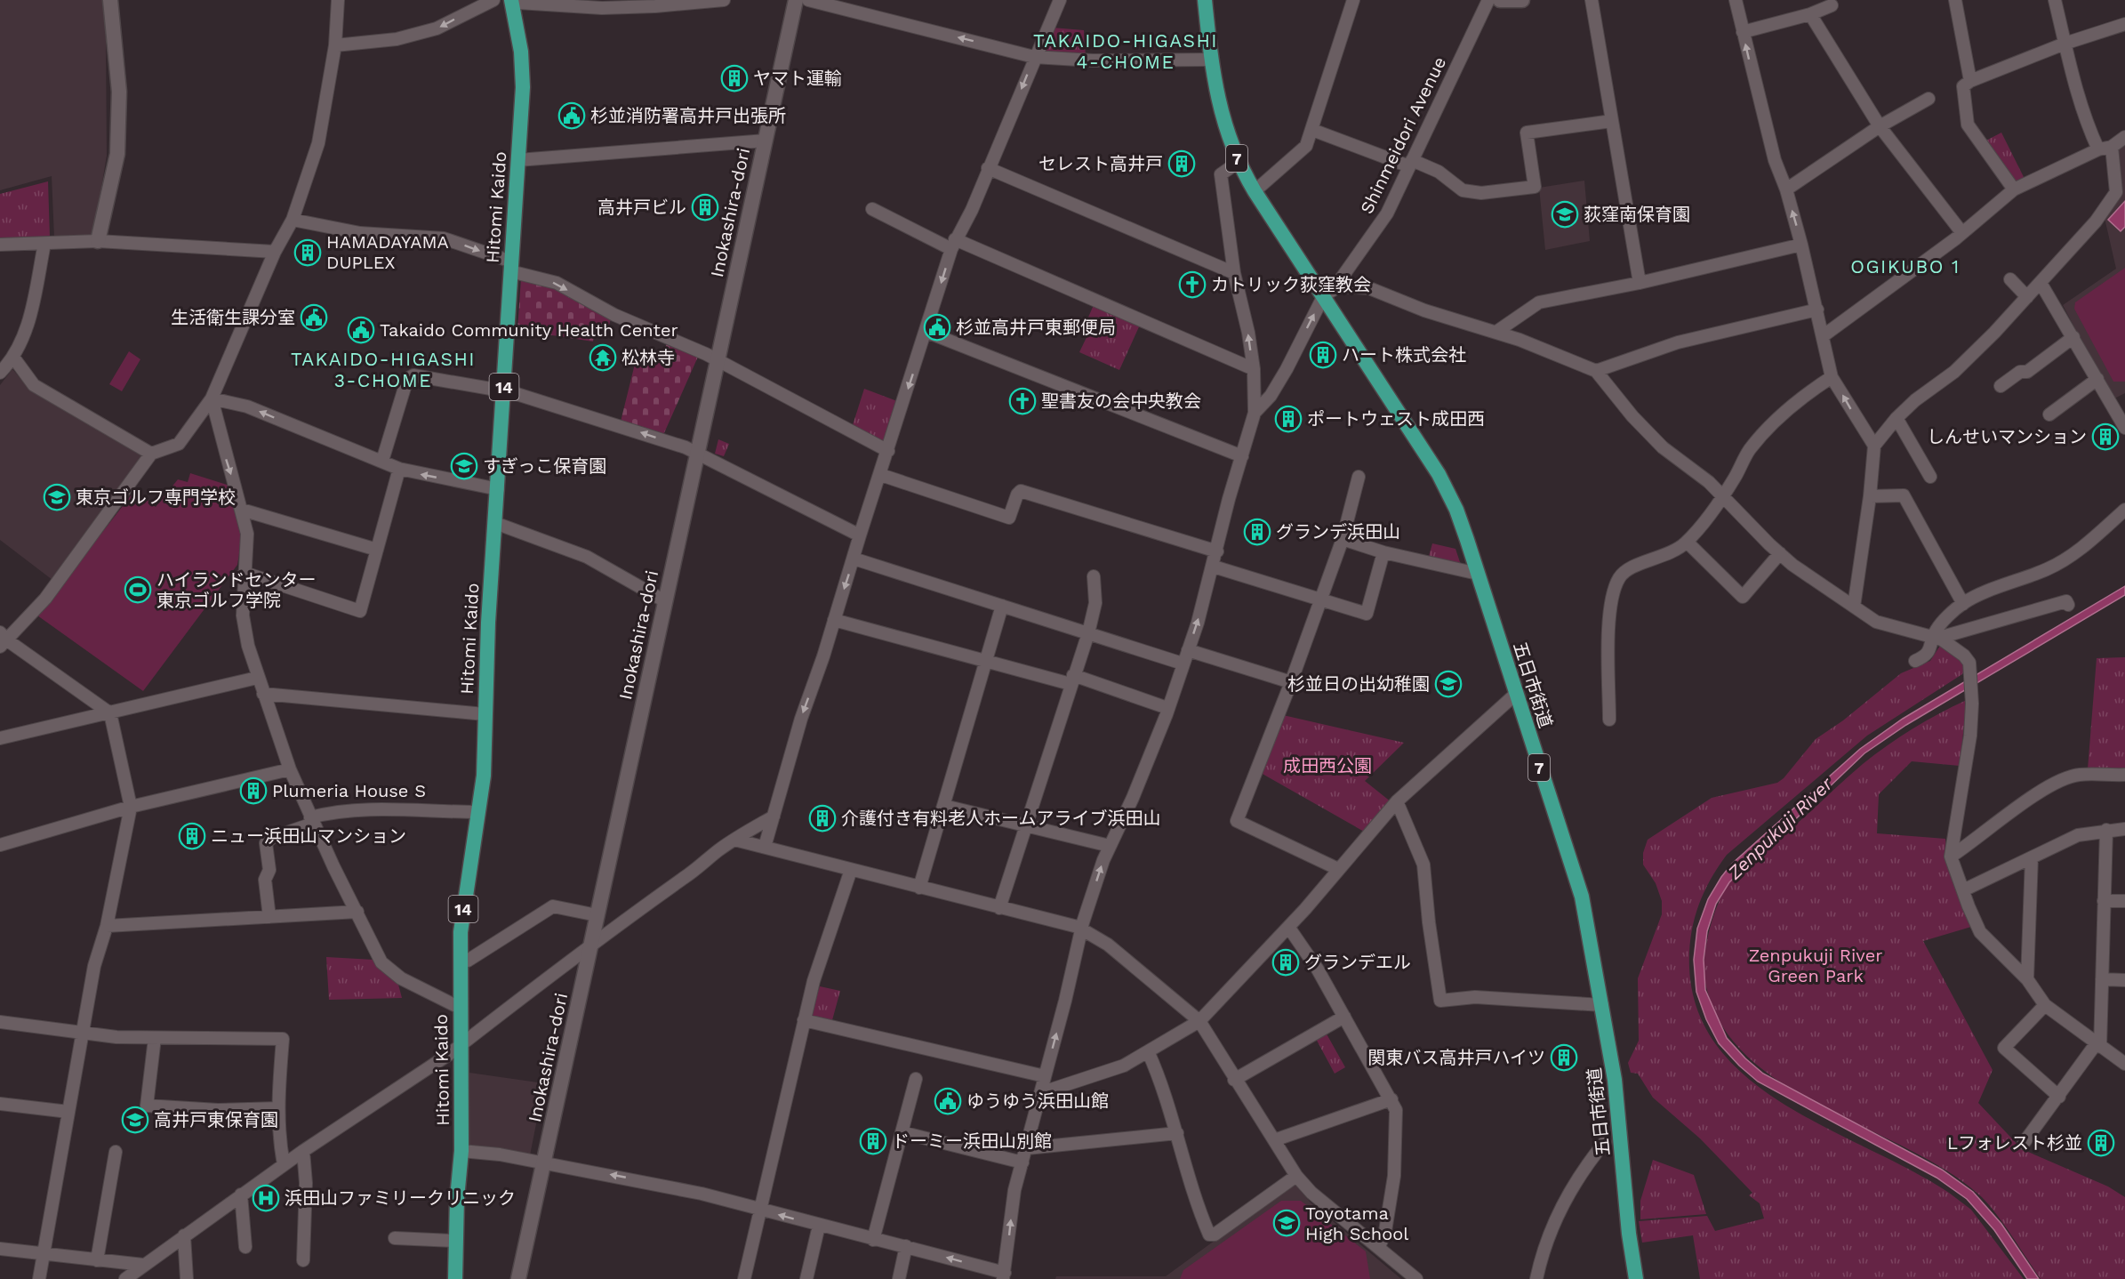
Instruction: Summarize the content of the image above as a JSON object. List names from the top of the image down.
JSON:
{
  "streets": {
    "main road": [
      "7",
      "Hitomi Kaido",
      "Inokashira-dori",
      "14",
      "五日市街道"
    ],
    "street": ["Shinmeidori Avenue"]
  },
  "crossings": [
    ["Shinmeidori Avenue", "7"],
    ["Shinmeidori Avenue", "五日市街道"],
    ["7", "五日市街道"]
  ],
  "districts": ["TAKAIDO-HIGASHI 4-CHOME", "OGIKUBO 1", "TAKAIDO-HIGASHI 3-CHOME"],
  "water": ["Zenpukuji River"],
  "parks": ["成田西公園", "Zenpukuji River Green Park"],
  "places": {
    "building": [
      "ヤマト運輸",
      "セレスト高井戸",
      "高井戸ビル",
      "HAMADAYAMA DUPLEX",
      "ハート株式会社",
      "ポートウェスト成田西",
      "しんせいマンション",
      "グランデ浜田山",
      "Plumeria House S",
      "介護付き有料老人ホームアライブ浜田山",
      "ニュー浜田山マンション",
      "グランデエル",
      "関東バス高井戸ハイツ",
      "ドーミー浜田山別館",
      "Lフォレスト杉並"
    ],
    "public building": [
      "杉並消防署高井戸出張所",
      "生活衛生課分室",
      "杉並高井戸東郵便局",
      "Takaido Community Health Center",
      "ゆうゆう浜田山館"
    ],
    "school or university": [
      "荻窪南保育園",
      "すぎっこ保育園",
      "東京ゴルフ専門学校",
      "杉並日の出幼稚園",
      "高井戸東保育園",
      "Toyotama High School"
    ],
    "church": ["カトリック荻窪教会", "聖書友の会中央教会"],
    "temple": ["松林寺"],
    "sports": ["ハイランドセンター 東京ゴルフ学院"],
    "hospital": ["浜田山ファミリークリニック"]
  }
}
